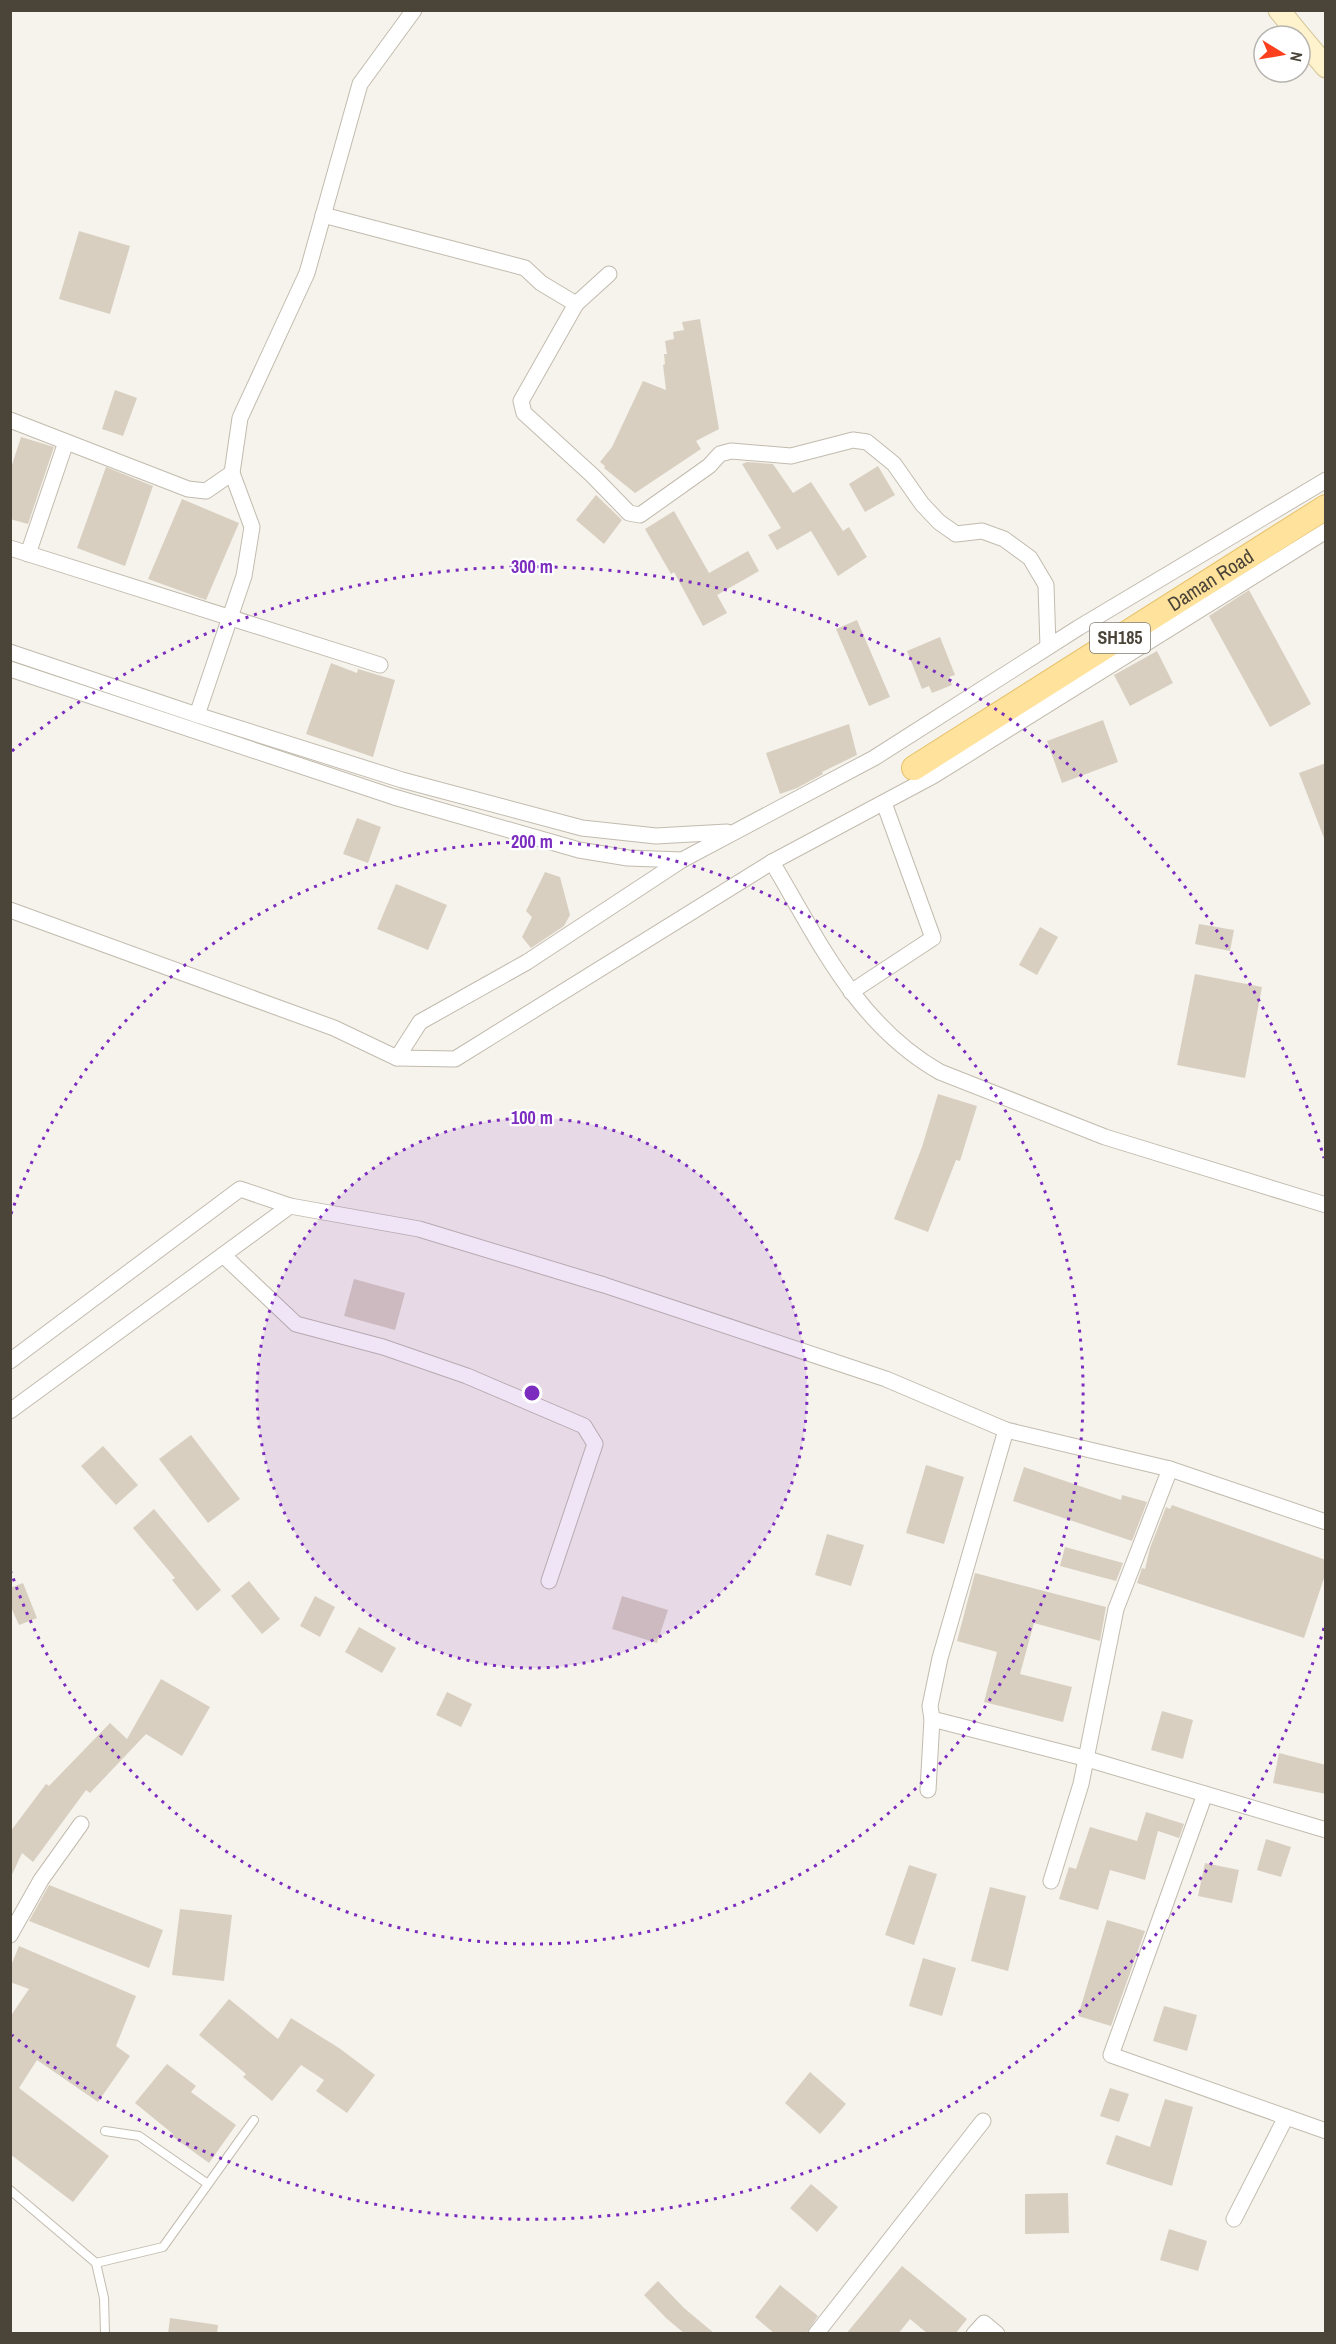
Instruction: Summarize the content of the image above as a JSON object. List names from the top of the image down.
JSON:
{
  "streets": {
    "main road": ["Daman Road", "SH185"]
  },
  "north": "right",
  "rings": ["300 m", "200 m", "100 m"]
}
